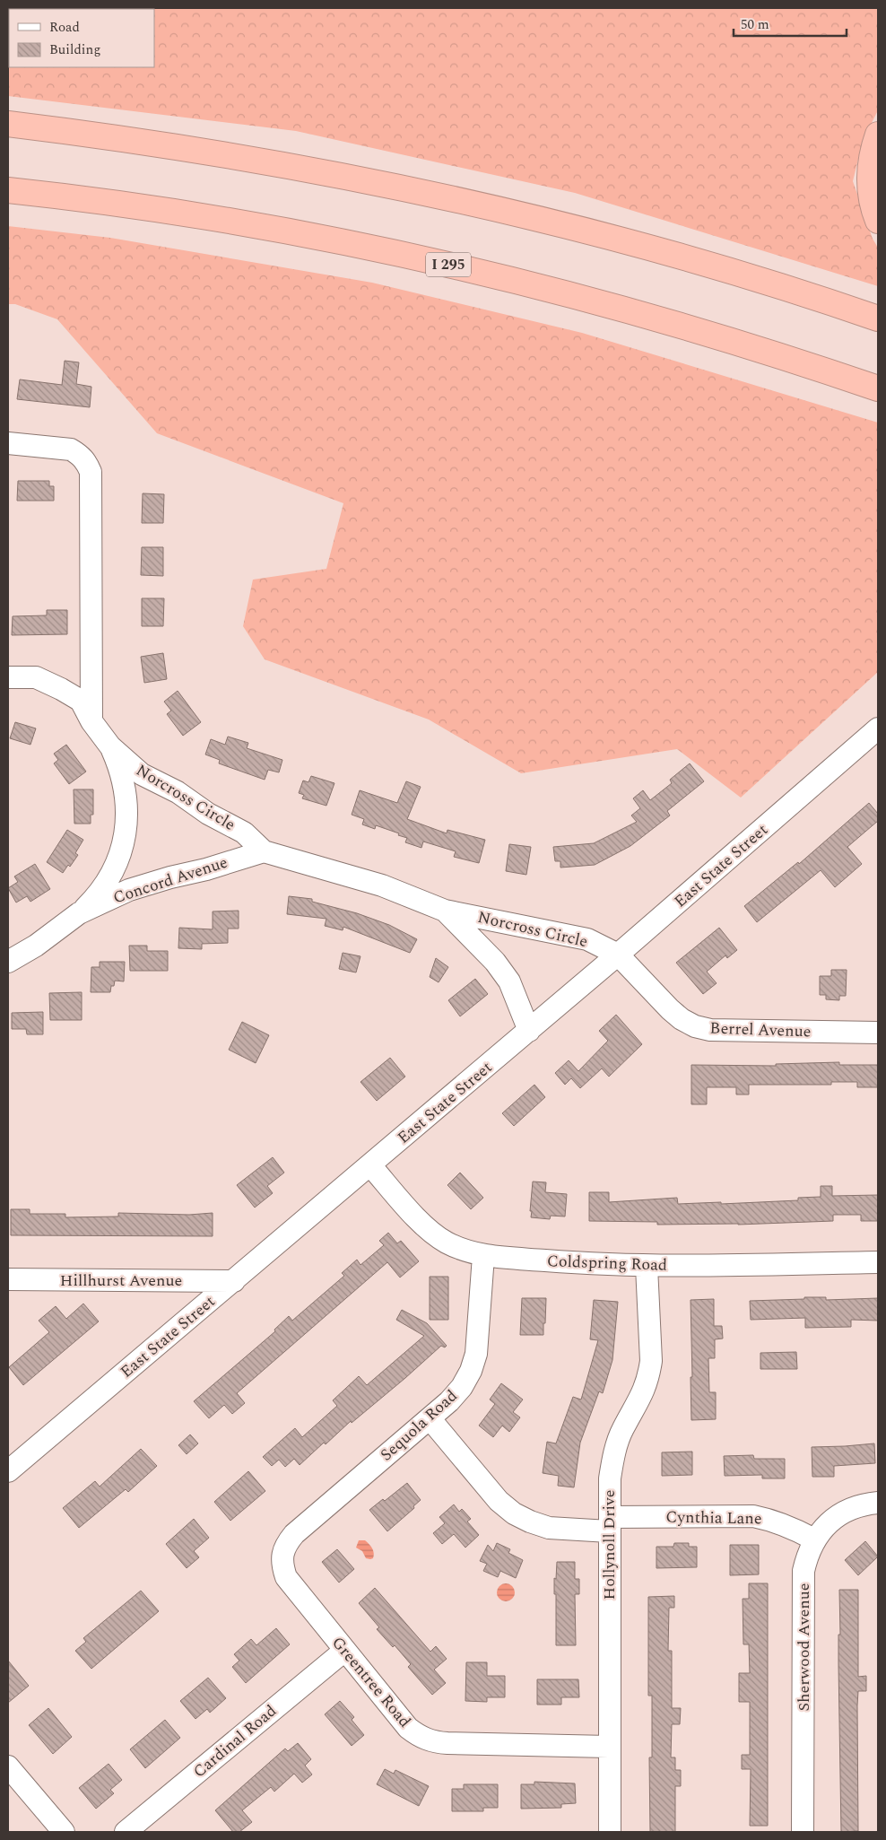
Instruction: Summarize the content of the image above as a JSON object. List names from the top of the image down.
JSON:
{
  "streets": {
    "highway": ["I 295"],
    "street": [
      "Norcross Circle",
      "East State Street",
      "Concord Avenue",
      "Berrel Avenue",
      "Coldspring Road",
      "Hillhurst Avenue",
      "Sequola Road",
      "Cynthia Lane",
      "Hollynoll Drive",
      "Sherwood Avenue",
      "Greentree Road",
      "Cardinal Road"
    ]
  },
  "crossings": [
    ["Norcross Circle", "East State Street"],
    ["Norcross Circle", "Concord Avenue"],
    ["Norcross Circle", "Berrel Avenue"],
    ["East State Street", "Berrel Avenue"],
    ["East State Street", "Coldspring Road"],
    ["East State Street", "Hillhurst Avenue"],
    ["Coldspring Road", "Sequola Road"],
    ["Coldspring Road", "Hollynoll Drive"],
    ["Sequola Road", "Cynthia Lane"],
    ["Sequola Road", "Greentree Road"],
    ["Cynthia Lane", "Hollynoll Drive"],
    ["Cynthia Lane", "Sherwood Avenue"],
    ["Hollynoll Drive", "Greentree Road"],
    ["Greentree Road", "Cardinal Road"]
  ],
  "legend": ["Road", "Building"],
  "scale_bar": "50 m"
}
